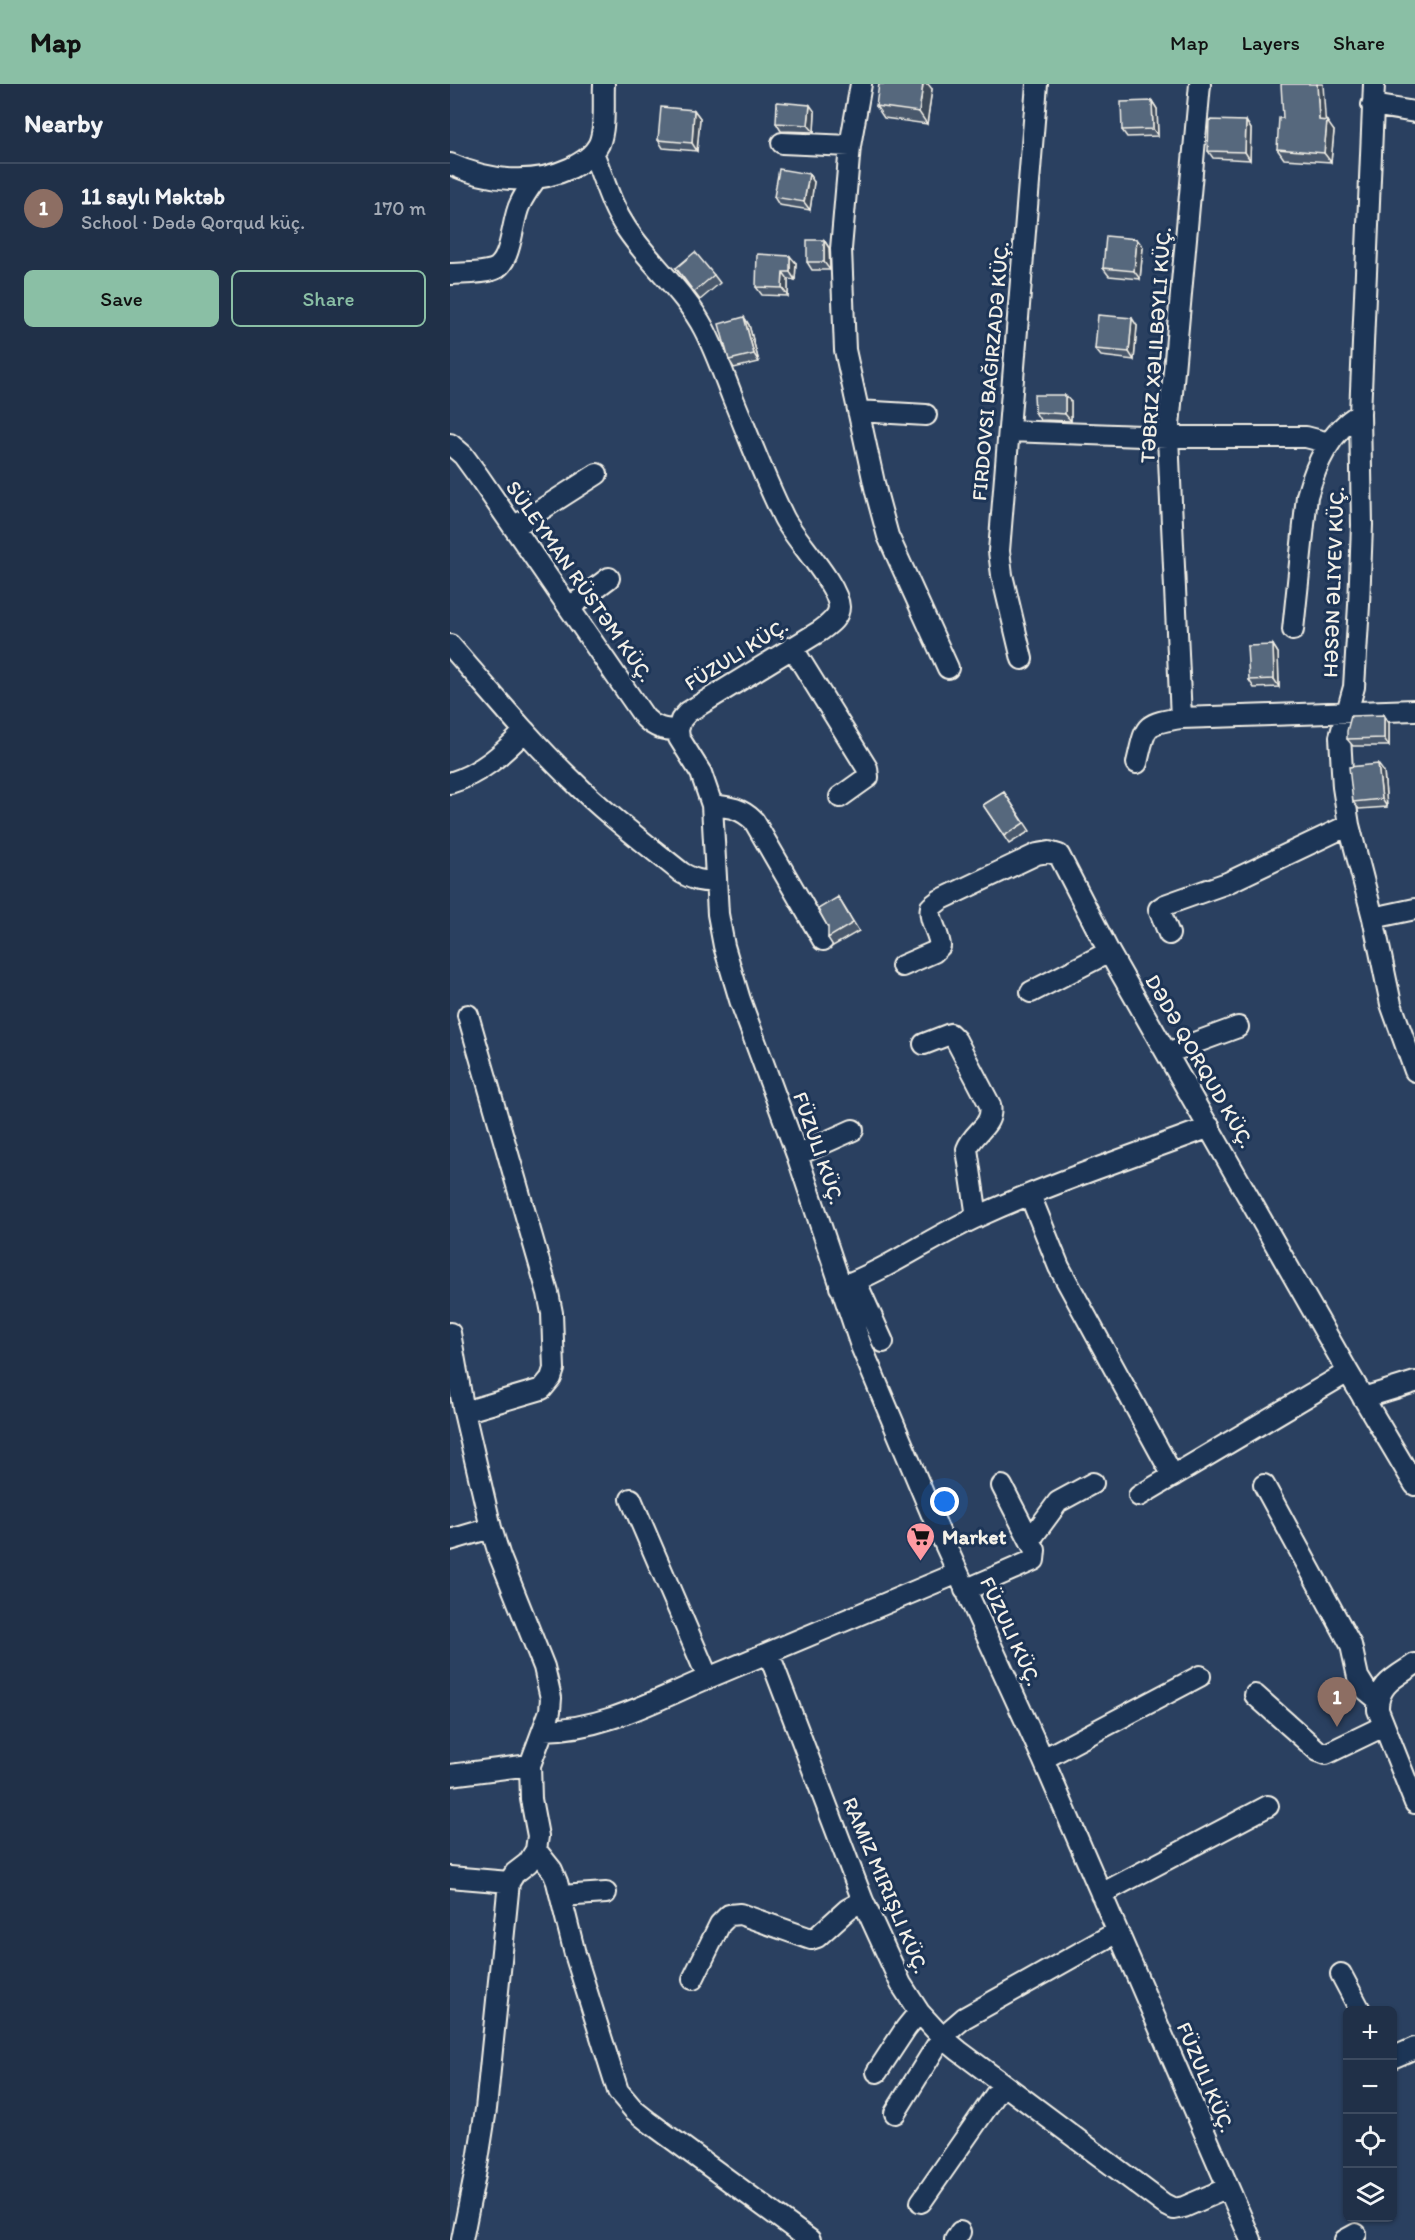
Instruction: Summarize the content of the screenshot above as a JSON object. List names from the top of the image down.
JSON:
{
  "streets": {
    "street": [
      "TƏBRIZ XƏLILBƏYLI KÜÇ.",
      "SÜLEYMAN RÜSTƏM KÜÇ.",
      "HƏSƏN ƏLIYEV KÜÇ.",
      "FÜZULI KÜÇ.",
      "DƏDƏ QORQUD KÜÇ.",
      "RAMIZ MIRIŞLI KÜÇ."
    ]
  },
  "crossings": [
    ["SÜLEYMAN RÜSTƏM KÜÇ.", "FÜZULI KÜÇ."],
    ["FÜZULI KÜÇ.", "RAMIZ MIRIŞLI KÜÇ."]
  ],
  "places": {
    "supermarket": ["Market"]
  },
  "page": {
    "header": "Map",
    "nav": ["Map", "Layers", "Share"],
    "heading": "Nearby",
    "list": [
      {
        "mark": "1",
        "name": "11 saylı Məktəb",
        "note": "School · Dədə Qorqud küç.",
        "value": "170 m"
      }
    ],
    "buttons": ["Save", "Share"],
    "pins": "1",
    "map_buttons": ["+", "−"]
  }
}
